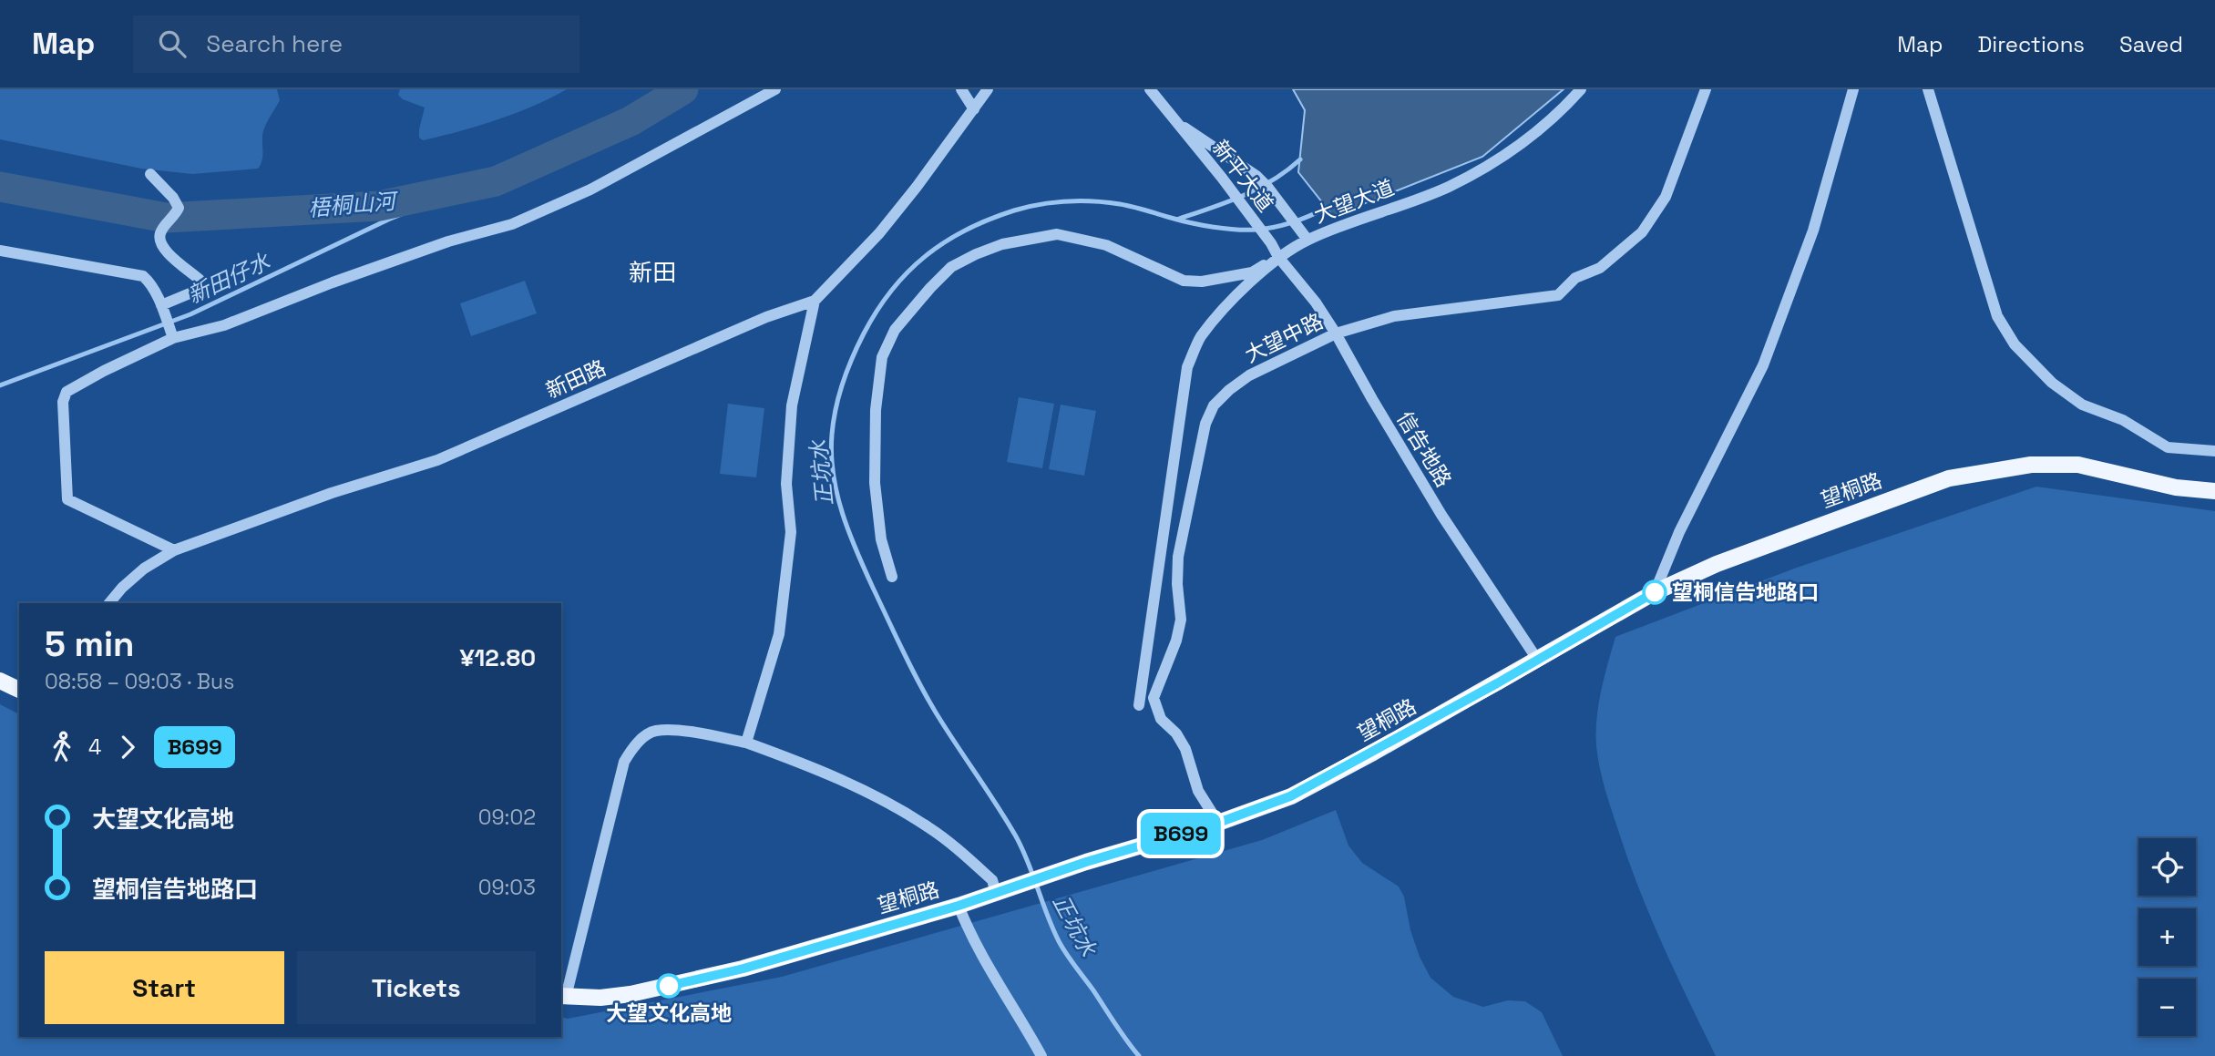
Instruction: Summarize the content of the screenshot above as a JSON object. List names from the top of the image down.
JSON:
{
  "streets": {
    "main road": ["望桐路"],
    "street": [
      "新平大道",
      "大望大道",
      "大望中路",
      "新田路",
      "信告地路"
    ]
  },
  "crossings": [
    ["新平大道", "大望大道"],
    ["新平大道", "信告地路"],
    ["大望大道", "信告地路"],
    ["大望中路", "信告地路"],
    ["大望中路", "望桐路"],
    ["信告地路", "望桐路"]
  ],
  "districts": ["新田"],
  "water": ["梧桐山河", "新田仔水", "正坑水"],
  "places": ["望桐信告地路口", "大望文化高地"],
  "lines": ["bus line B699"],
  "page": {
    "header": "Map",
    "search": "Search here",
    "nav": ["Map", "Directions", "Saved"],
    "on_map": "B699",
    "heading": ["5 min", "08:58 – 09:03 · Bus", "¥12.80"],
    "legs": ["4", "B699"],
    "list": [
      {
        "name": "大望文化高地",
        "value": "09:02"
      },
      {
        "name": "望桐信告地路口",
        "value": "09:03"
      }
    ],
    "map_buttons": ["+", "−"],
    "buttons": ["Start", "Tickets"]
  }
}
